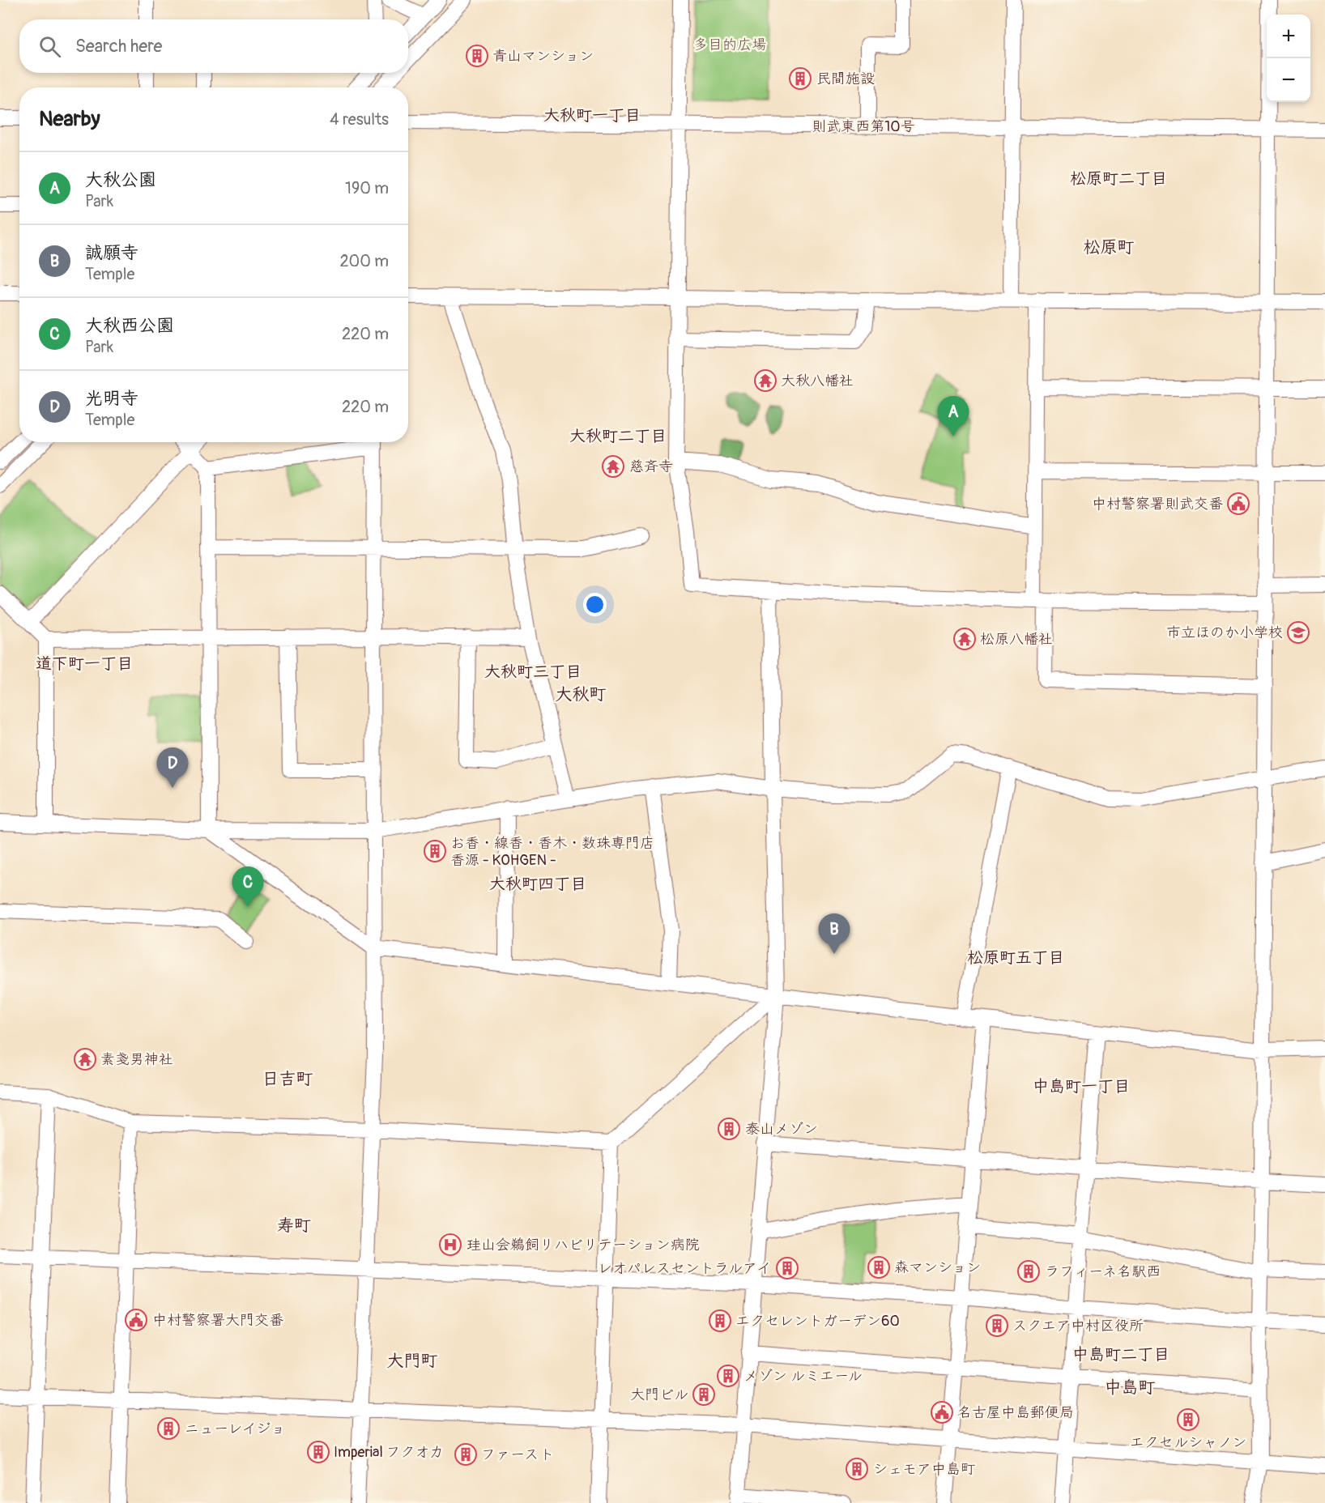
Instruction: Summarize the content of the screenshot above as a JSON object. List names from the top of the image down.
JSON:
{
  "streets": {
    "street": ["則武東西第10号"]
  },
  "districts": [
    "大秋町一丁目",
    "松原町二丁目",
    "松原町",
    "大秋町二丁目",
    "道下町一丁目",
    "大秋町三丁目",
    "大秋町",
    "大秋町四丁目",
    "松原町五丁目",
    "日吉町",
    "中島町一丁目",
    "寿町",
    "中島町二丁目",
    "大門町",
    "中島町"
  ],
  "parks": ["多目的広場"],
  "places": {
    "building": [
      "青山マンション",
      "民間施設",
      "お香・線香・香木・数珠専門店 香源 - KOHGEN -",
      "泰山メゾン",
      "森マンション",
      "レオパレスセントラルアイ",
      "ラフィーネ名駅西",
      "エクセレントガーデン60",
      "スクエア中村区役所",
      "メゾン ルミエール",
      "大門ビル",
      "エクセルシャノン",
      "ニューレイジョ",
      "Imperial フクオカ",
      "ファースト",
      "シェモア中島町"
    ],
    "temple": [
      "大秋八幡社",
      "慈斉寺",
      "松原八幡社",
      "素戔男神社"
    ],
    "public building": ["中村警察署則武交番", "中村警察署大門交番", "名古屋中島郵便局"],
    "school or university": ["市立ほのか小学校"],
    "hospital": ["珪山会鵜飼リハビリテーション病院"]
  },
  "page": {
    "map_buttons": ["+", "−"],
    "search": "Search here",
    "heading": ["Nearby", "4 results"],
    "list": [
      {
        "mark": "A",
        "name": "大秋公園",
        "note": "Park",
        "value": "190 m"
      },
      {
        "mark": "B",
        "name": "誠願寺",
        "note": "Temple",
        "value": "200 m"
      },
      {
        "mark": "C",
        "name": "大秋西公園",
        "note": "Park",
        "value": "220 m"
      },
      {
        "mark": "D",
        "name": "光明寺",
        "note": "Temple",
        "value": "220 m"
      }
    ],
    "pins": [
      "A",
      "D",
      "C",
      "B"
    ]
  }
}
